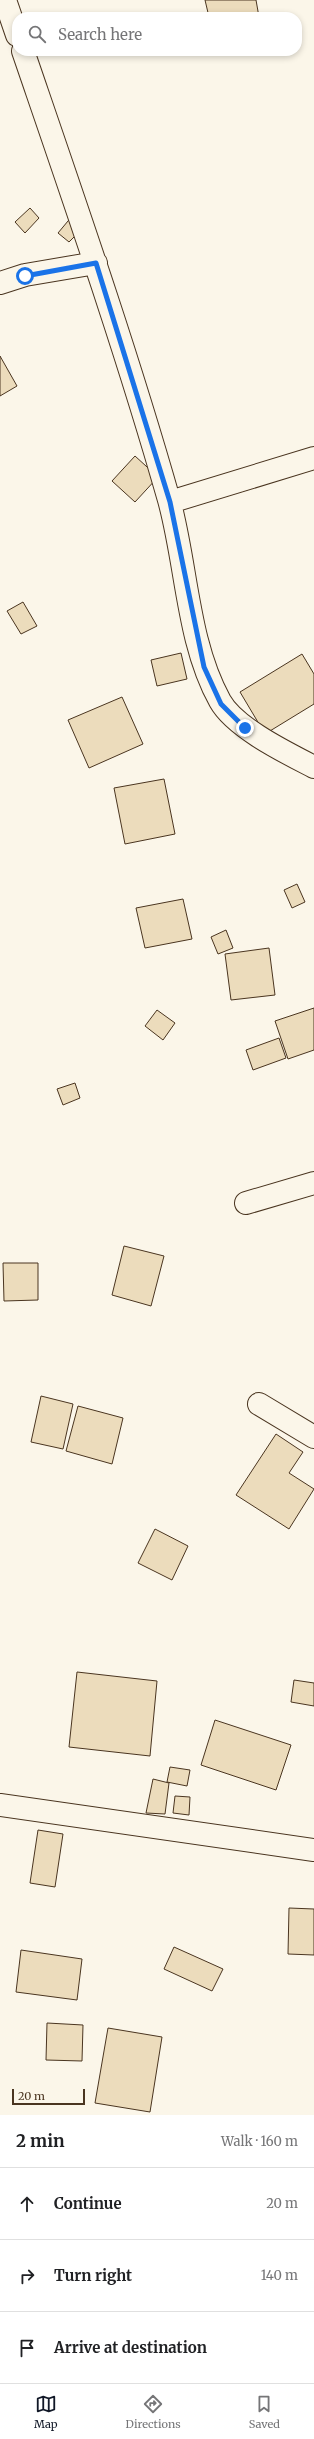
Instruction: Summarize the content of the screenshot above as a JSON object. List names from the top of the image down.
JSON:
{
  "scale_bar": "20 m",
  "page": {
    "search": "Search here",
    "scale": "20 m",
    "heading": ["2 min", "Walk · 160 m"],
    "list": [
      ["Continue", "20 m"],
      ["Turn right", "140 m"],
      "Arrive at destination"
    ],
    "nav": ["Map", "Directions", "Saved"]
  }
}
